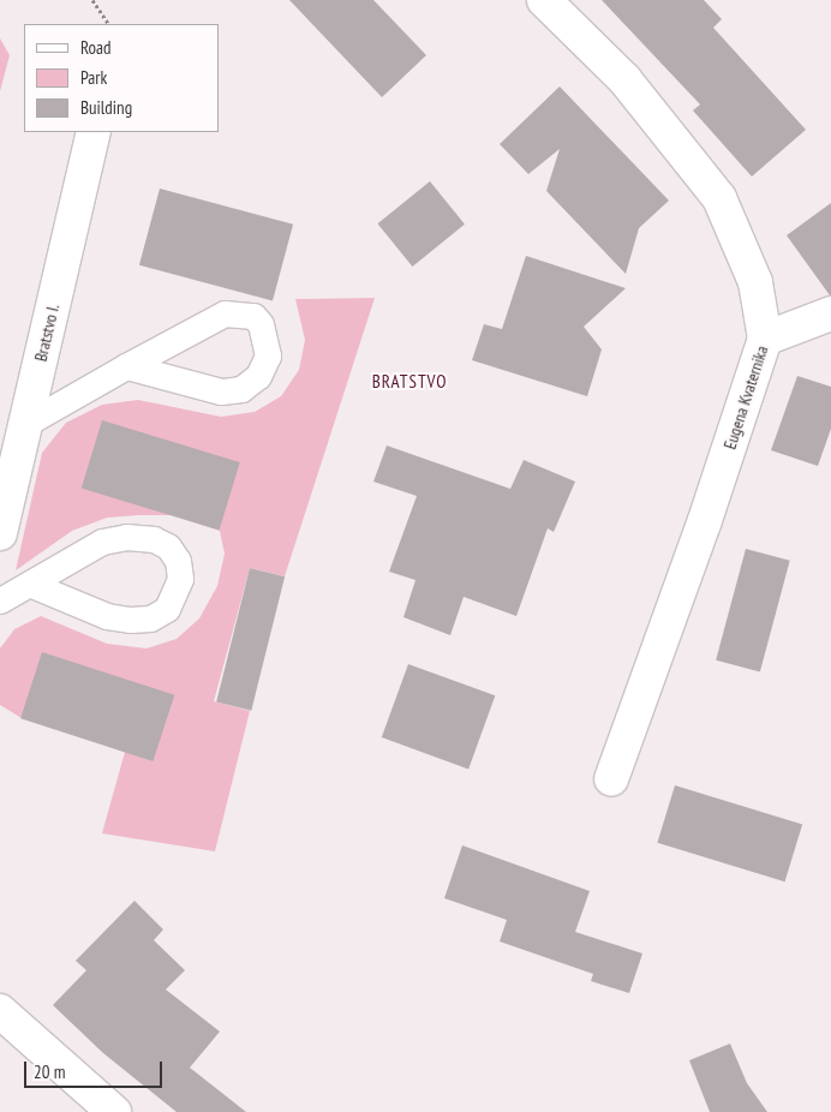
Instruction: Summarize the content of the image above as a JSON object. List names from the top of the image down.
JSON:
{
  "streets": {
    "street": ["Bratstvo I.", "Eugena Kvaternika"]
  },
  "districts": ["BRATSTVO"],
  "legend": ["Road", "Park", "Building"],
  "scale_bar": "20 m"
}
